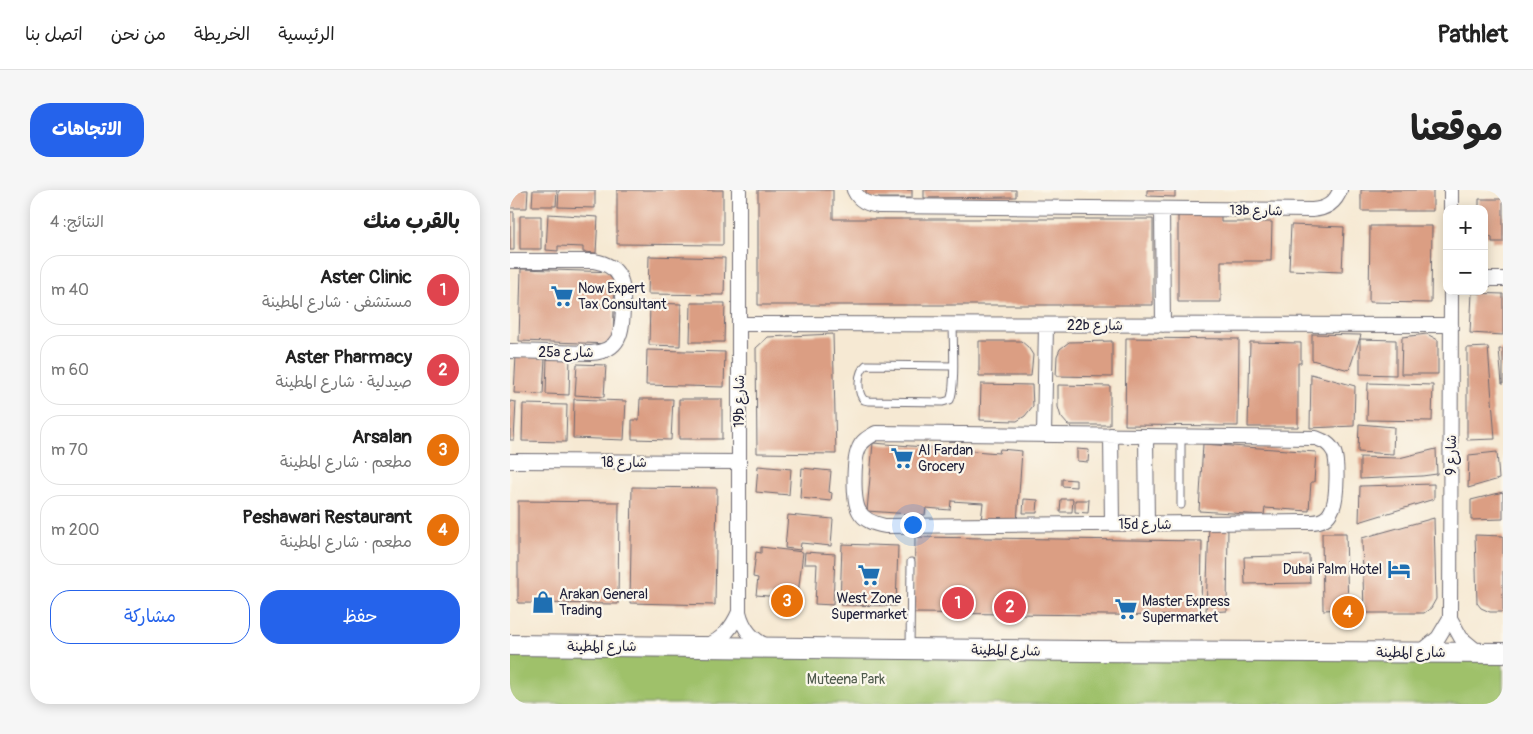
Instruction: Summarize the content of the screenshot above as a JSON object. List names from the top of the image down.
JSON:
{
  "streets": {
    "street": [
      "13b شارع",
      "22b شارع",
      "25a شارع",
      "19b شارع",
      "شارع 9",
      "شارع 18",
      "15d شارع",
      "شارع المطينة"
    ]
  },
  "crossings": [
    ["22b شارع", "19b شارع"],
    ["22b شارع", "شارع 9"],
    ["19b شارع", "شارع 18"],
    ["19b شارع", "شارع المطينة"]
  ],
  "parks": ["Muteena Park"],
  "places": {
    "supermarket": [
      "Now Expert Tax Consultant",
      "Al Fardan Grocery",
      "West Zone Supermarket",
      "Master Express Supermarket"
    ],
    "hotel": ["Dubai Palm Hotel"],
    "shop": ["Arakan General Trading"]
  },
  "page": {
    "header": "Pathlet",
    "nav": [
      "الرئيسية",
      "الخريطة",
      "من نحن",
      "اتصل بنا"
    ],
    "title": "موقعنا",
    "buttons": [
      "الاتجاهات",
      ["حفظ", "مشاركة"]
    ],
    "heading": ["بالقرب منك", "النتائج: 4"],
    "map_buttons": ["+", "−"],
    "list": [
      {
        "mark": "1",
        "name": "Aster Clinic",
        "note": "مستشفى · شارع المطينة",
        "value": "40 m"
      },
      {
        "mark": "2",
        "name": "Aster Pharmacy",
        "note": "صيدلية · شارع المطينة",
        "value": "60 m"
      },
      {
        "mark": "3",
        "name": "Arsalan",
        "note": "مطعم · شارع المطينة",
        "value": "70 m"
      },
      {
        "mark": "4",
        "name": "Peshawari Restaurant",
        "note": "مطعم · شارع المطينة",
        "value": "200 m"
      }
    ],
    "pins": [
      "3",
      "1",
      "2",
      "4"
    ]
  }
}
